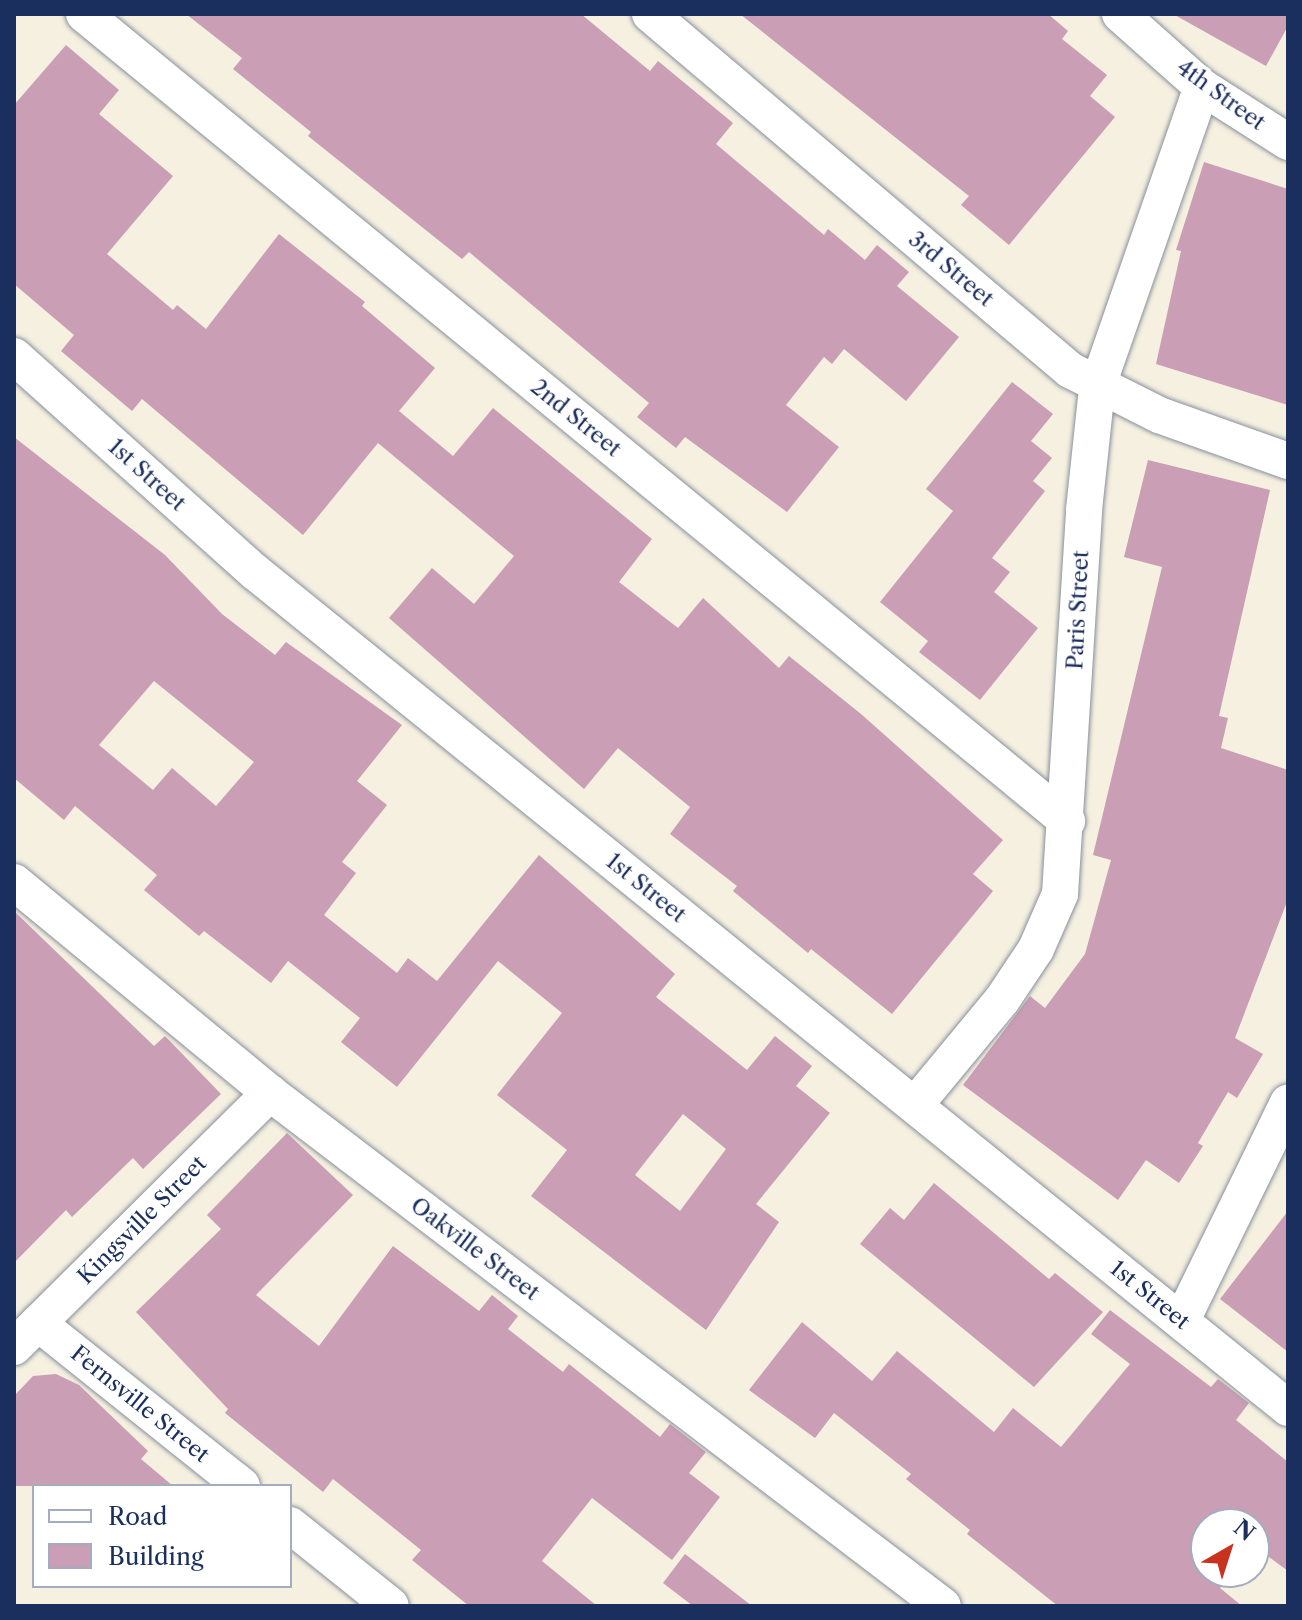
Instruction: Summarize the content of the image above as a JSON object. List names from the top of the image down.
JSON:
{
  "streets": {
    "street": [
      "4th Street",
      "3rd Street",
      "2nd Street",
      "1st Street",
      "Paris Street",
      "Kingsville Street",
      "Oakville Street",
      "Fernsville Street"
    ]
  },
  "crossings": [
    ["4th Street", "Paris Street"],
    ["3rd Street", "Paris Street"],
    ["2nd Street", "Paris Street"],
    ["1st Street", "Paris Street"],
    ["Kingsville Street", "Oakville Street"],
    ["Kingsville Street", "Fernsville Street"]
  ],
  "legend": ["Road", "Building"],
  "north": "top right"
}
